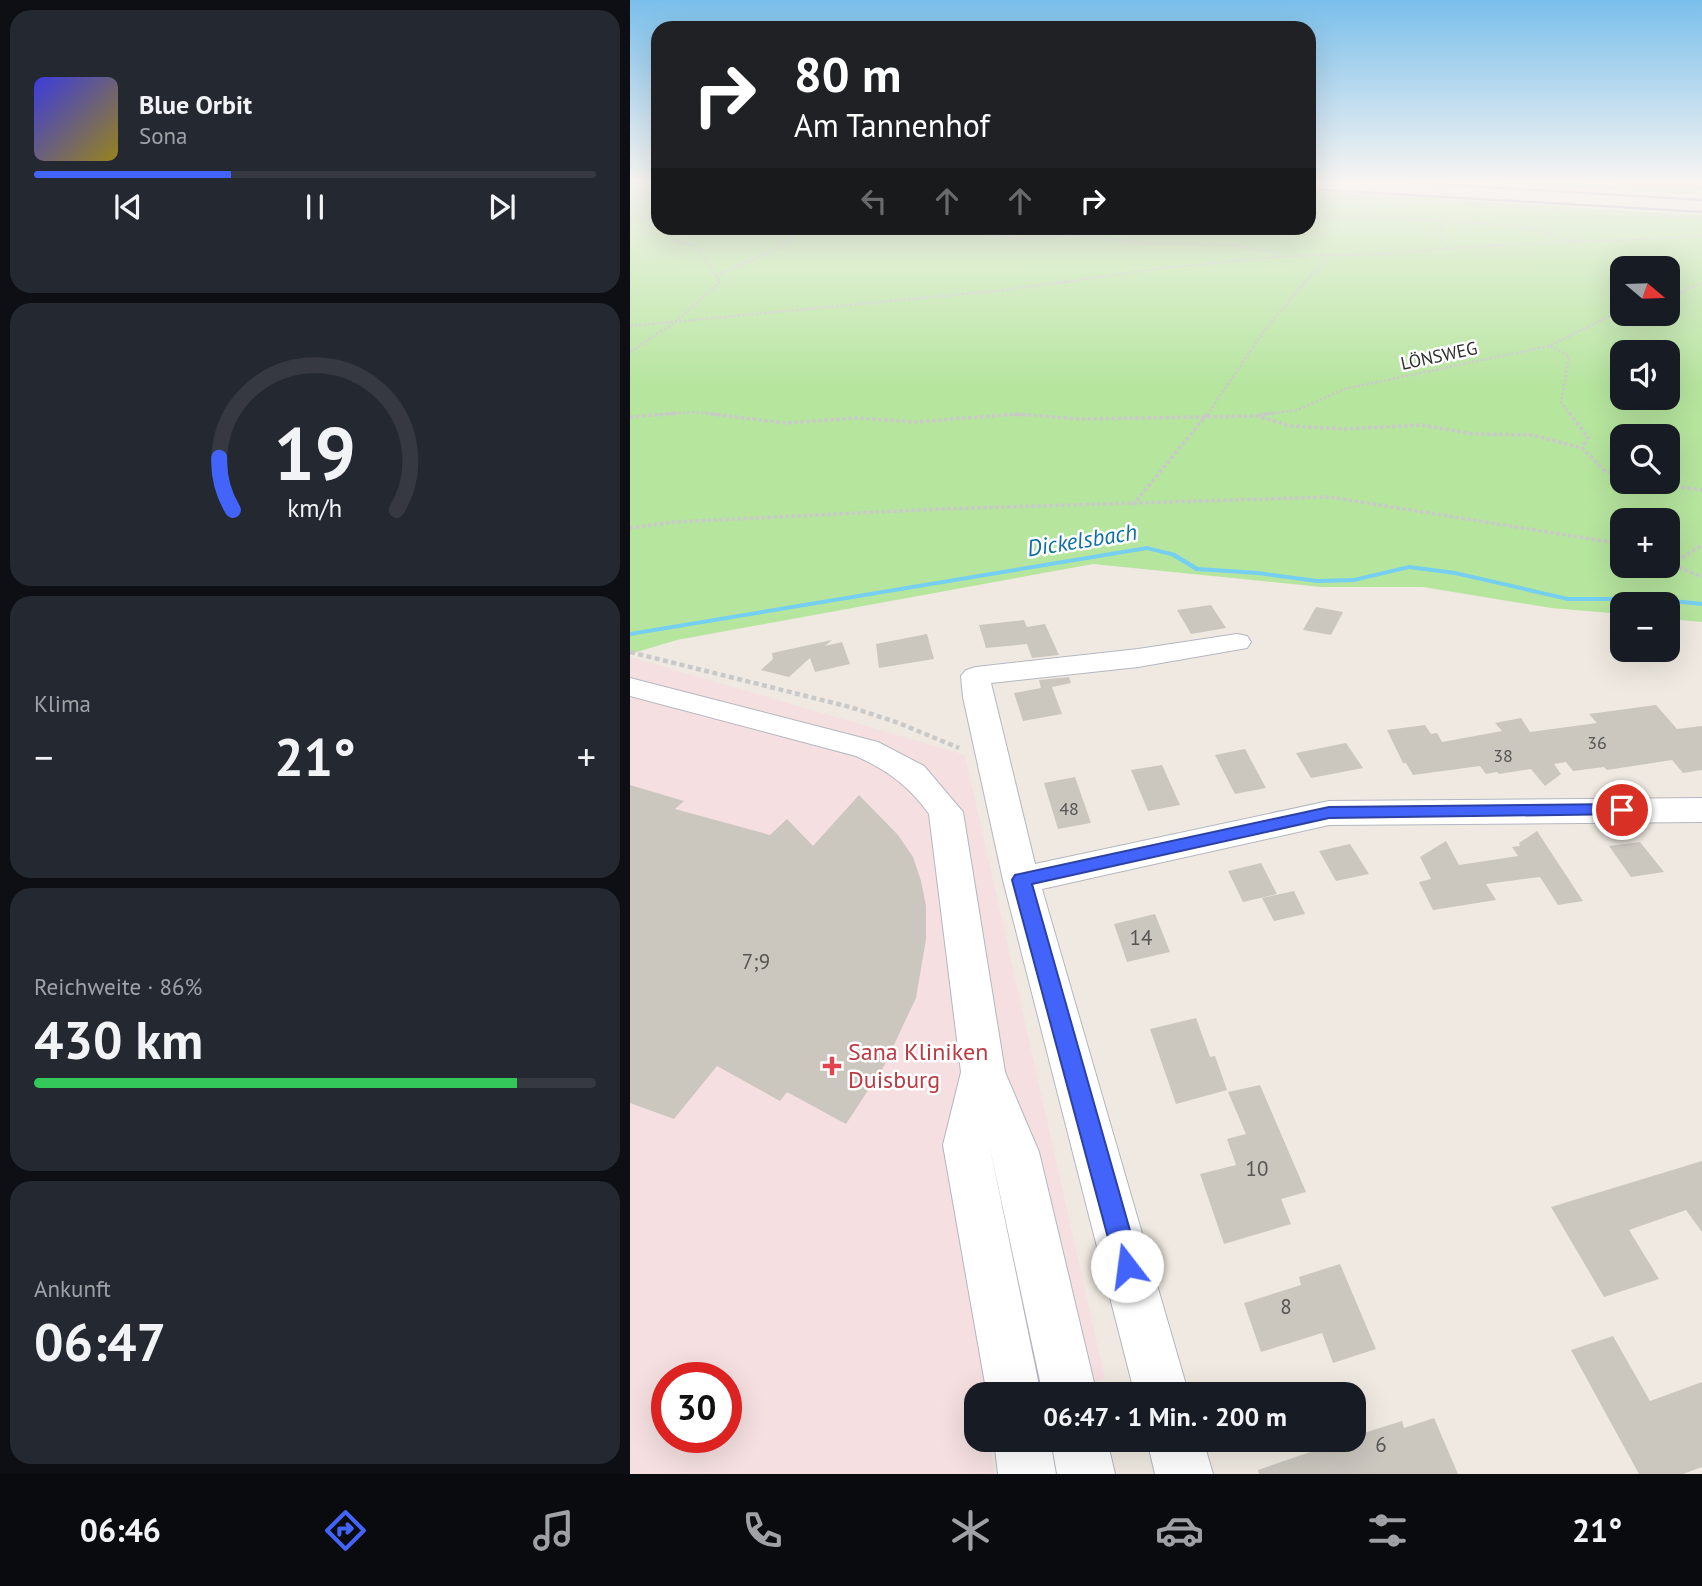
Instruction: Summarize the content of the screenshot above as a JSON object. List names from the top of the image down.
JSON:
{
  "streets": {
    "path": ["LÖNSWEG"]
  },
  "water": ["Dickelsbach"],
  "places": {
    "health": ["Sana Kliniken Duisburg"]
  },
  "house_numbers": [
    "36",
    "38",
    "48",
    "14",
    "7;9",
    "10",
    "8",
    "6"
  ],
  "north": "right",
  "page": {
    "turn": ["80 m", "Am Tannenhof"],
    "song": ["Blue Orbit", "Sona"],
    "map_buttons": ["+", "−"],
    "tile": [
      "Klima",
      ["Reichweite · 86%", "430 km"],
      ["Ankunft", "06:47"]
    ],
    "heat": ["−", "21°", "+"],
    "limit": "30",
    "trip": "06:47 · 1 Min. · 200 m",
    "tabs": ["06:46", "21°"],
    "gauge": ["19", "km/h"]
  }
}
